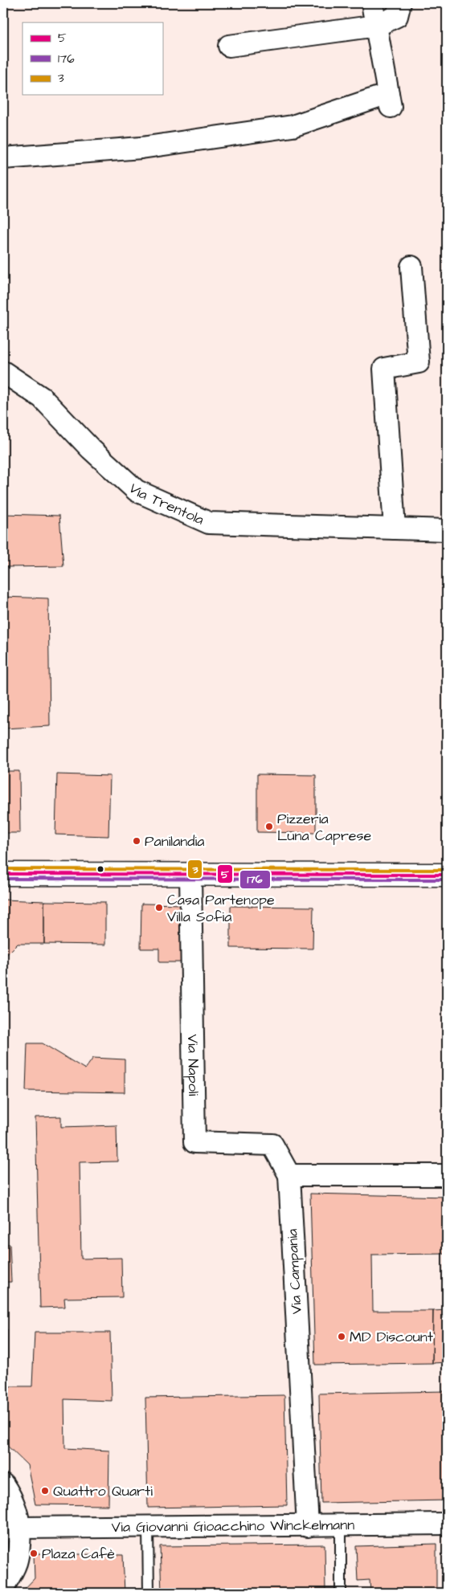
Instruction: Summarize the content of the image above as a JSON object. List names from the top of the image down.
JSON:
{
  "streets": {
    "street": [
      "Via Trentola",
      "Via Napoli",
      "Via Campania",
      "Via Giovanni Gioacchino Winckelmann"
    ]
  },
  "crossings": [
    ["Via Napoli", "Via Campania"],
    ["Via Campania", "Via Giovanni Gioacchino Winckelmann"]
  ],
  "places": [
    "Pizzeria Luna Caprese",
    "Panilandia",
    "Casa Partenope Villa Sofia",
    "MD Discount",
    "Quattro Quarti",
    "Plaza Cafè"
  ],
  "lines": ["transit line 3", "transit line 5", "transit line 176"],
  "legend": ["5", "176", "3"]
}
